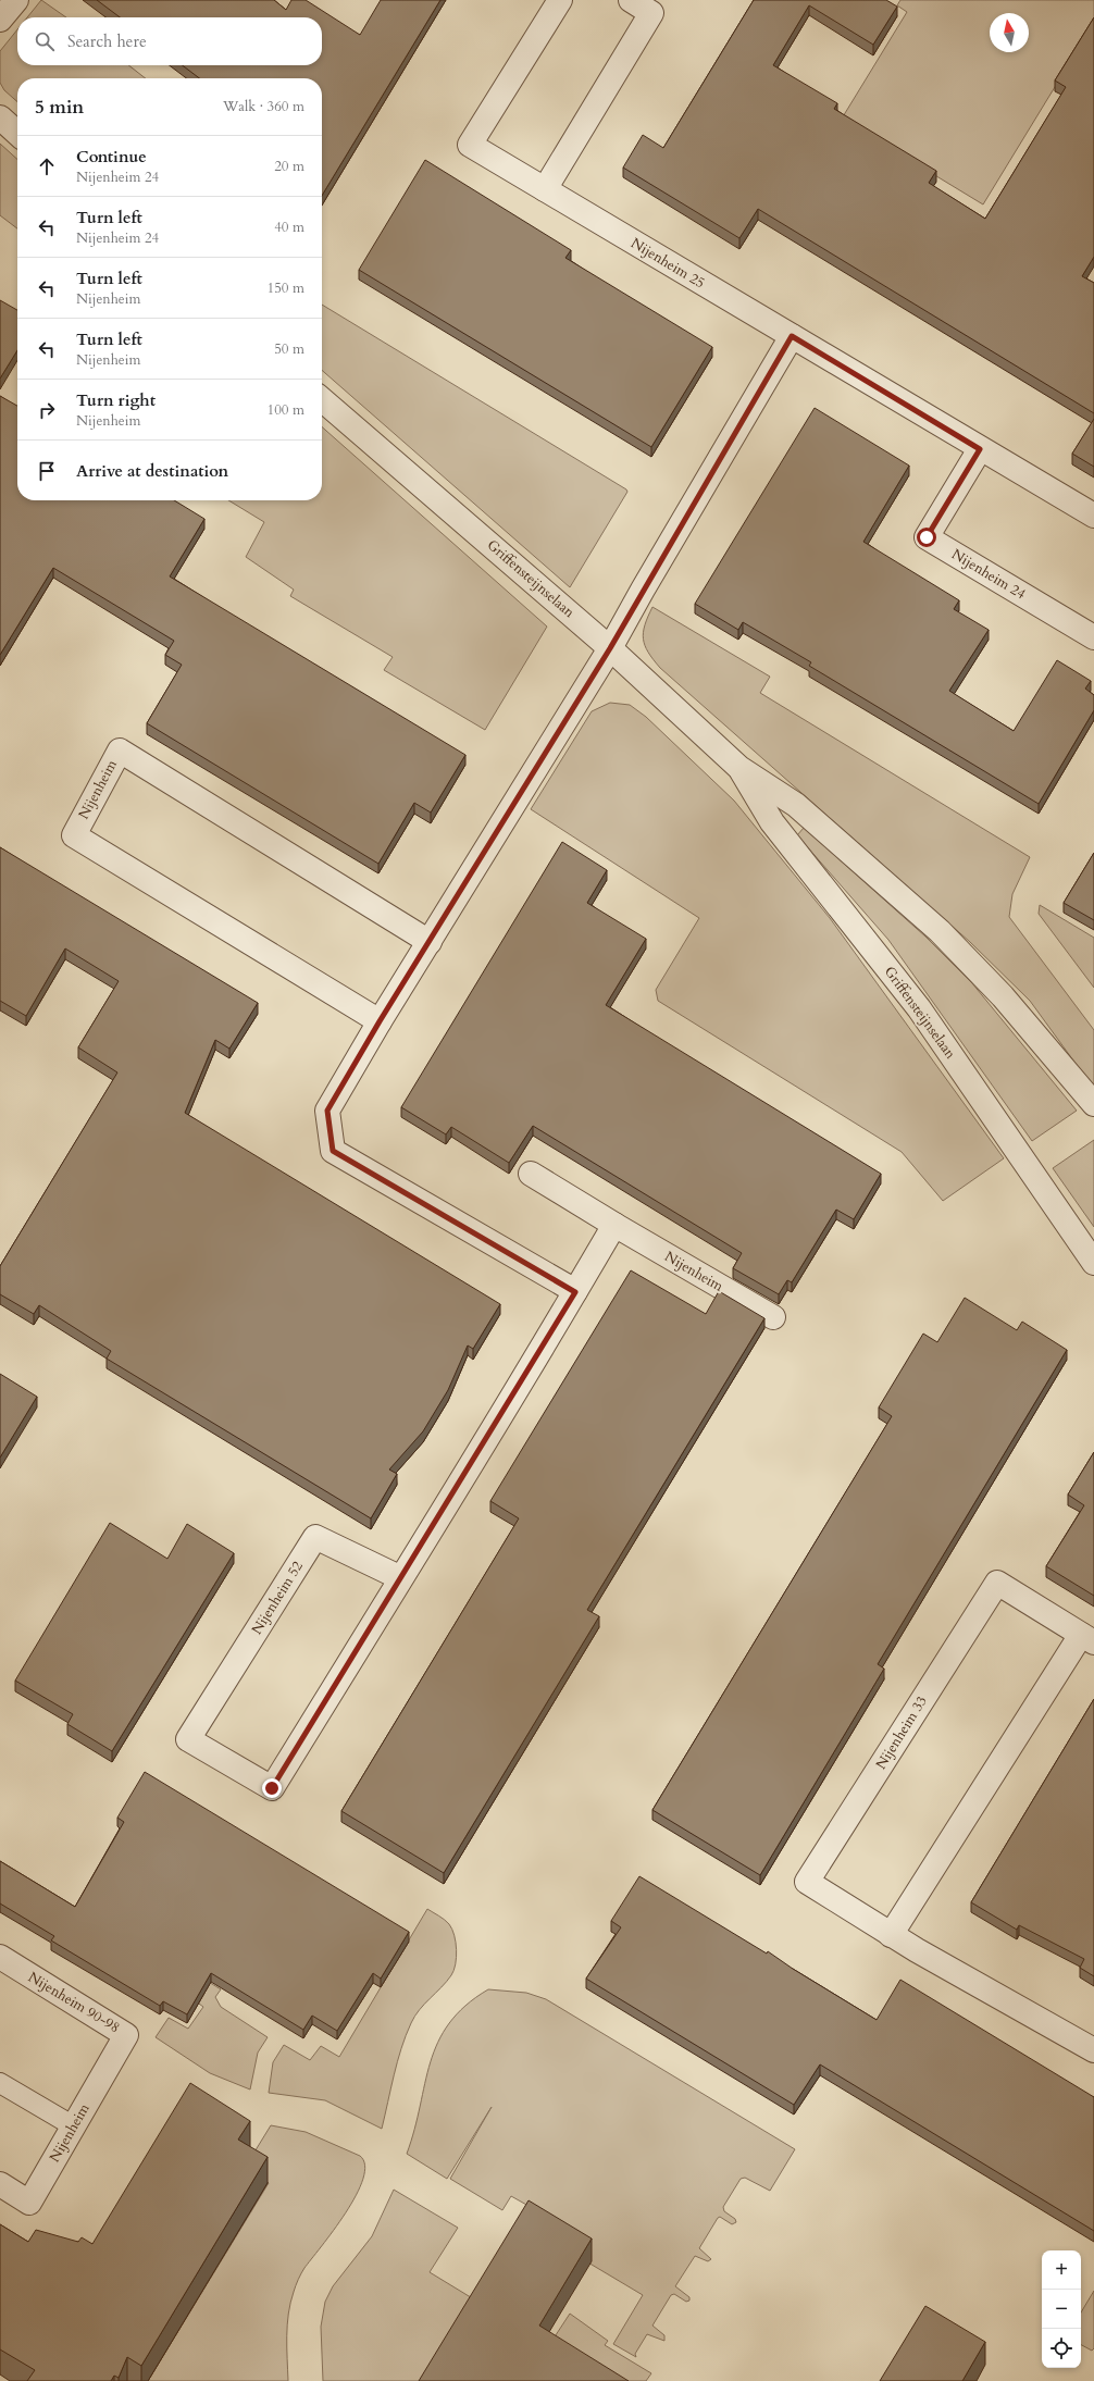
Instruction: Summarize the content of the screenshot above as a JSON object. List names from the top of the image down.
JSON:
{
  "streets": {
    "street": [
      "Nijenheim 25",
      "Nijenheim 24",
      "Griffensteijnselaan",
      "Nijenheim",
      "Nijenheim 52",
      "Nijenheim 33",
      "Nijenheim 90-98"
    ]
  },
  "crossings": [
    ["Nijenheim", "Nijenheim 90-98"]
  ],
  "north": "top",
  "page": {
    "search": "Search here",
    "heading": ["5 min", "Walk · 360 m"],
    "list": [
      ["Continue", "Nijenheim 24", "20 m"],
      ["Turn left", "Nijenheim 24", "40 m"],
      ["Turn left", "Nijenheim", "150 m"],
      ["Turn left", "Nijenheim", "50 m"],
      ["Turn right", "Nijenheim", "100 m"],
      "Arrive at destination"
    ],
    "map_buttons": ["+", "−"]
  }
}
